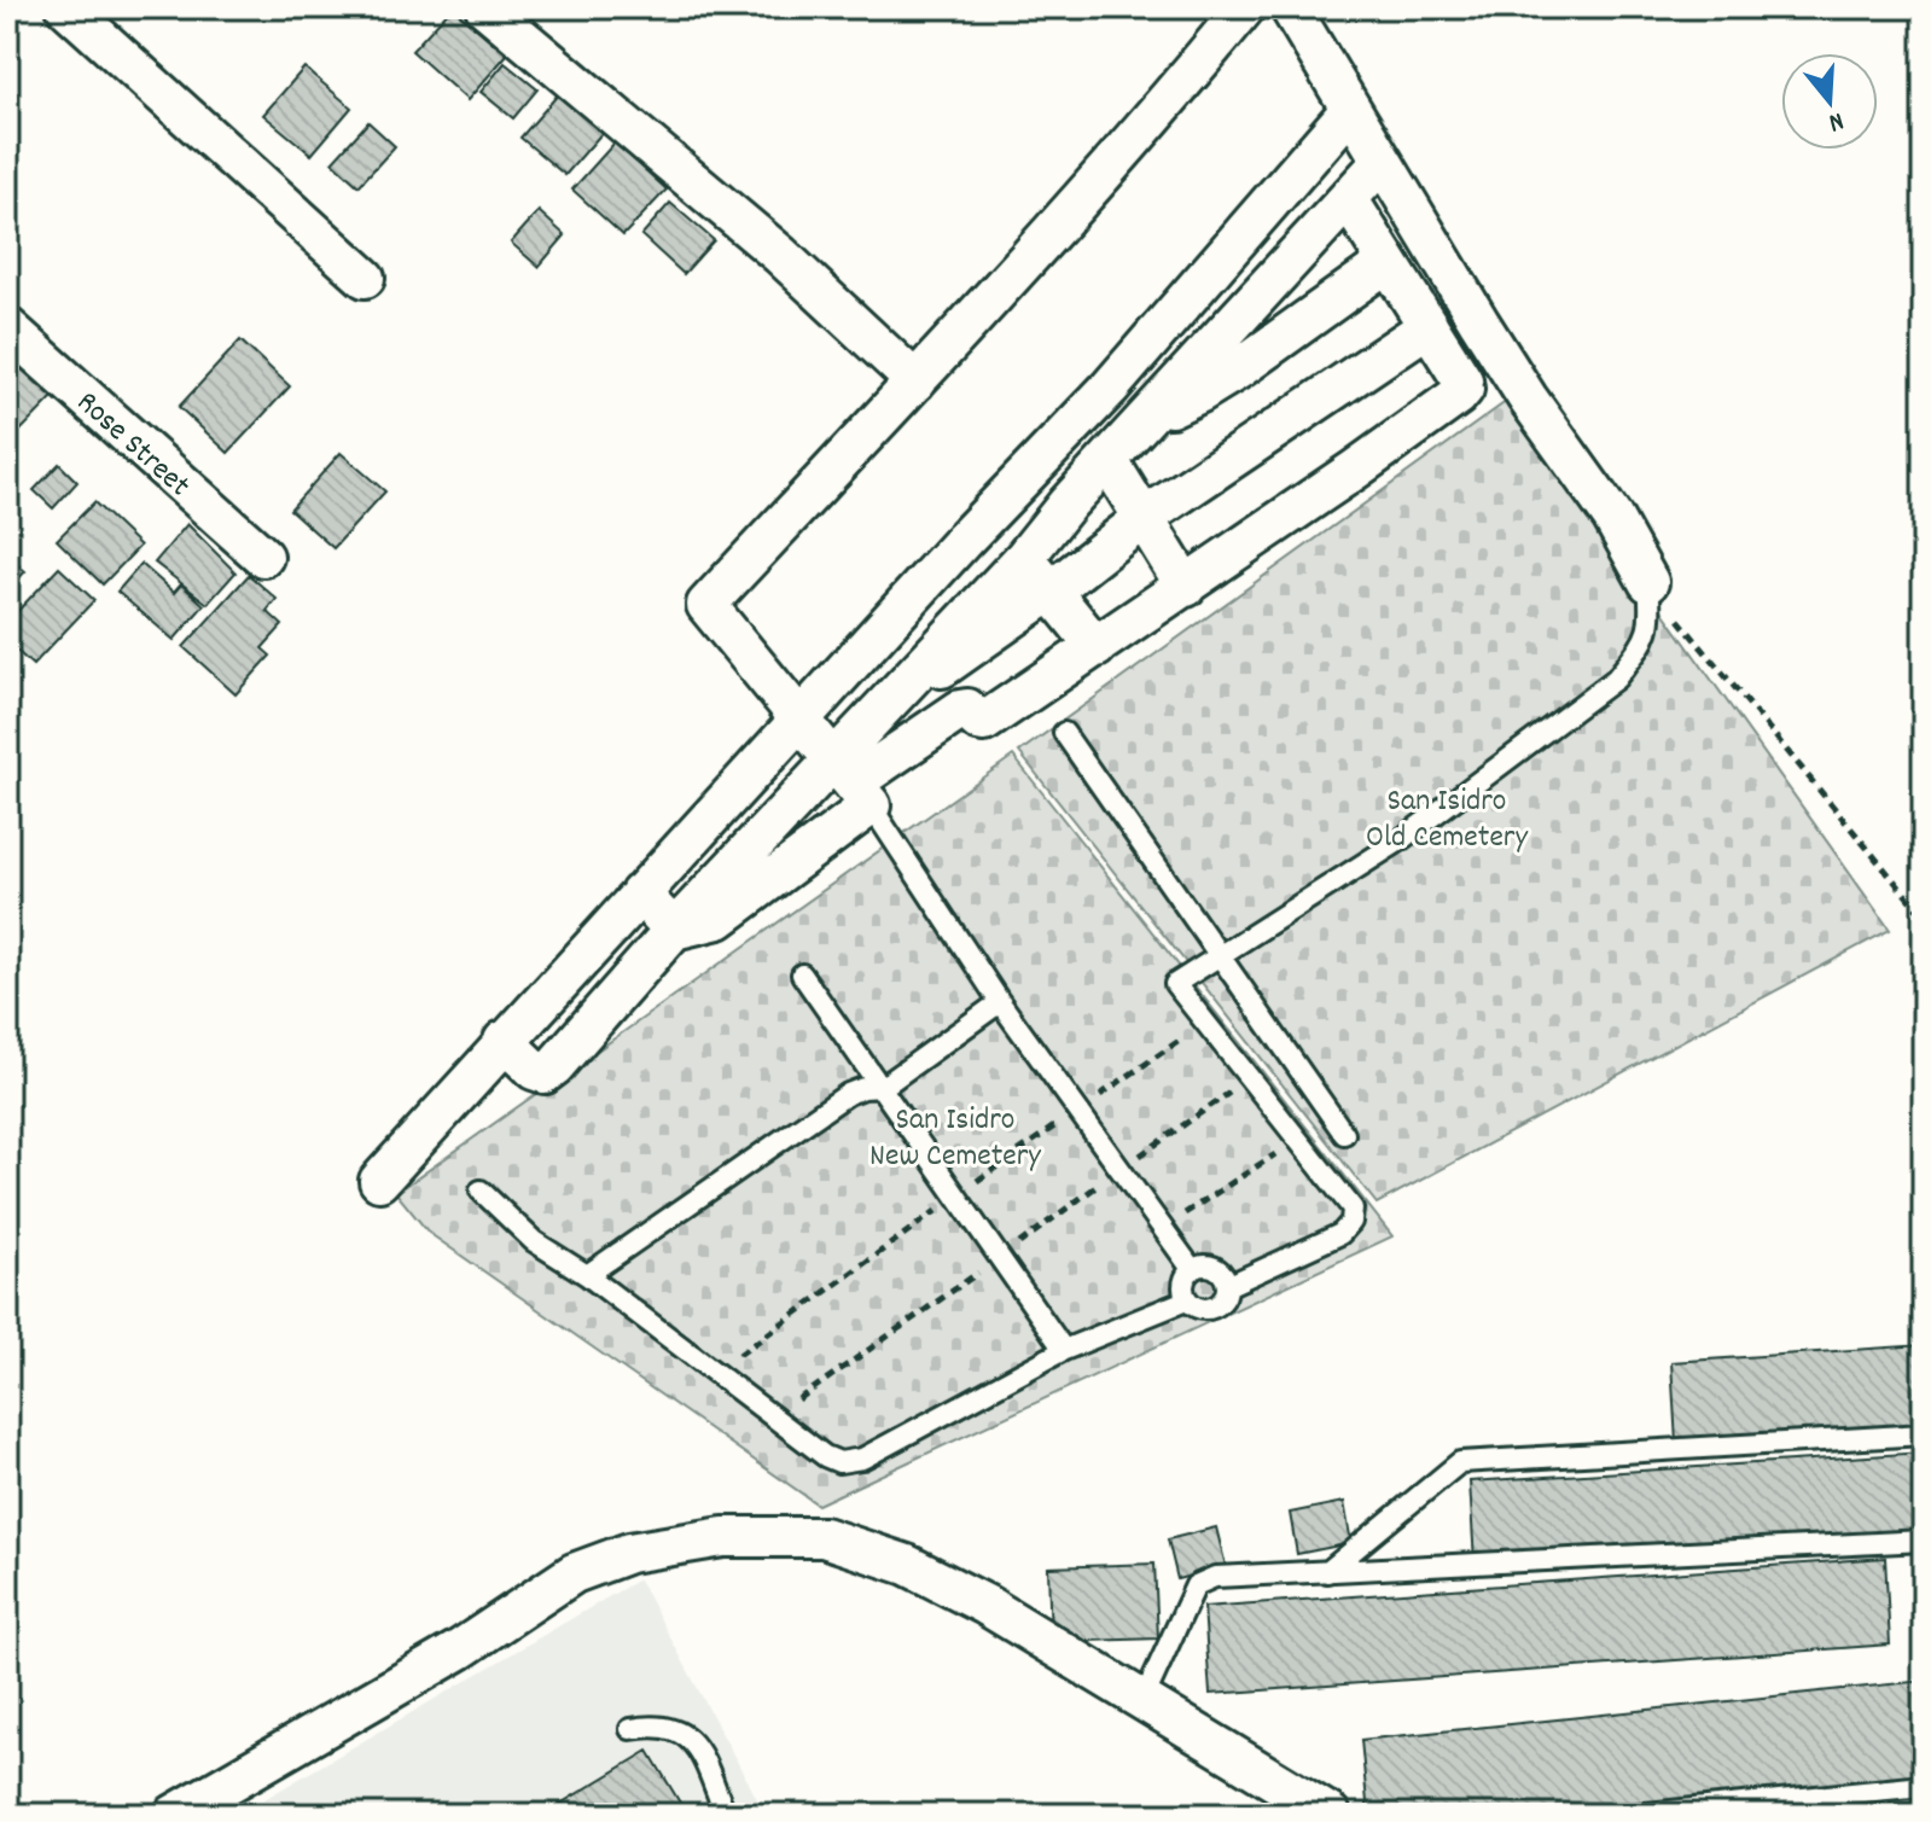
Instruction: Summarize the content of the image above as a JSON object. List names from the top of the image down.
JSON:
{
  "streets": {
    "street": ["Rose Street"]
  },
  "parks": ["San Isidro Old Cemetery", "San Isidro New Cemetery"],
  "north": "bottom"
}
